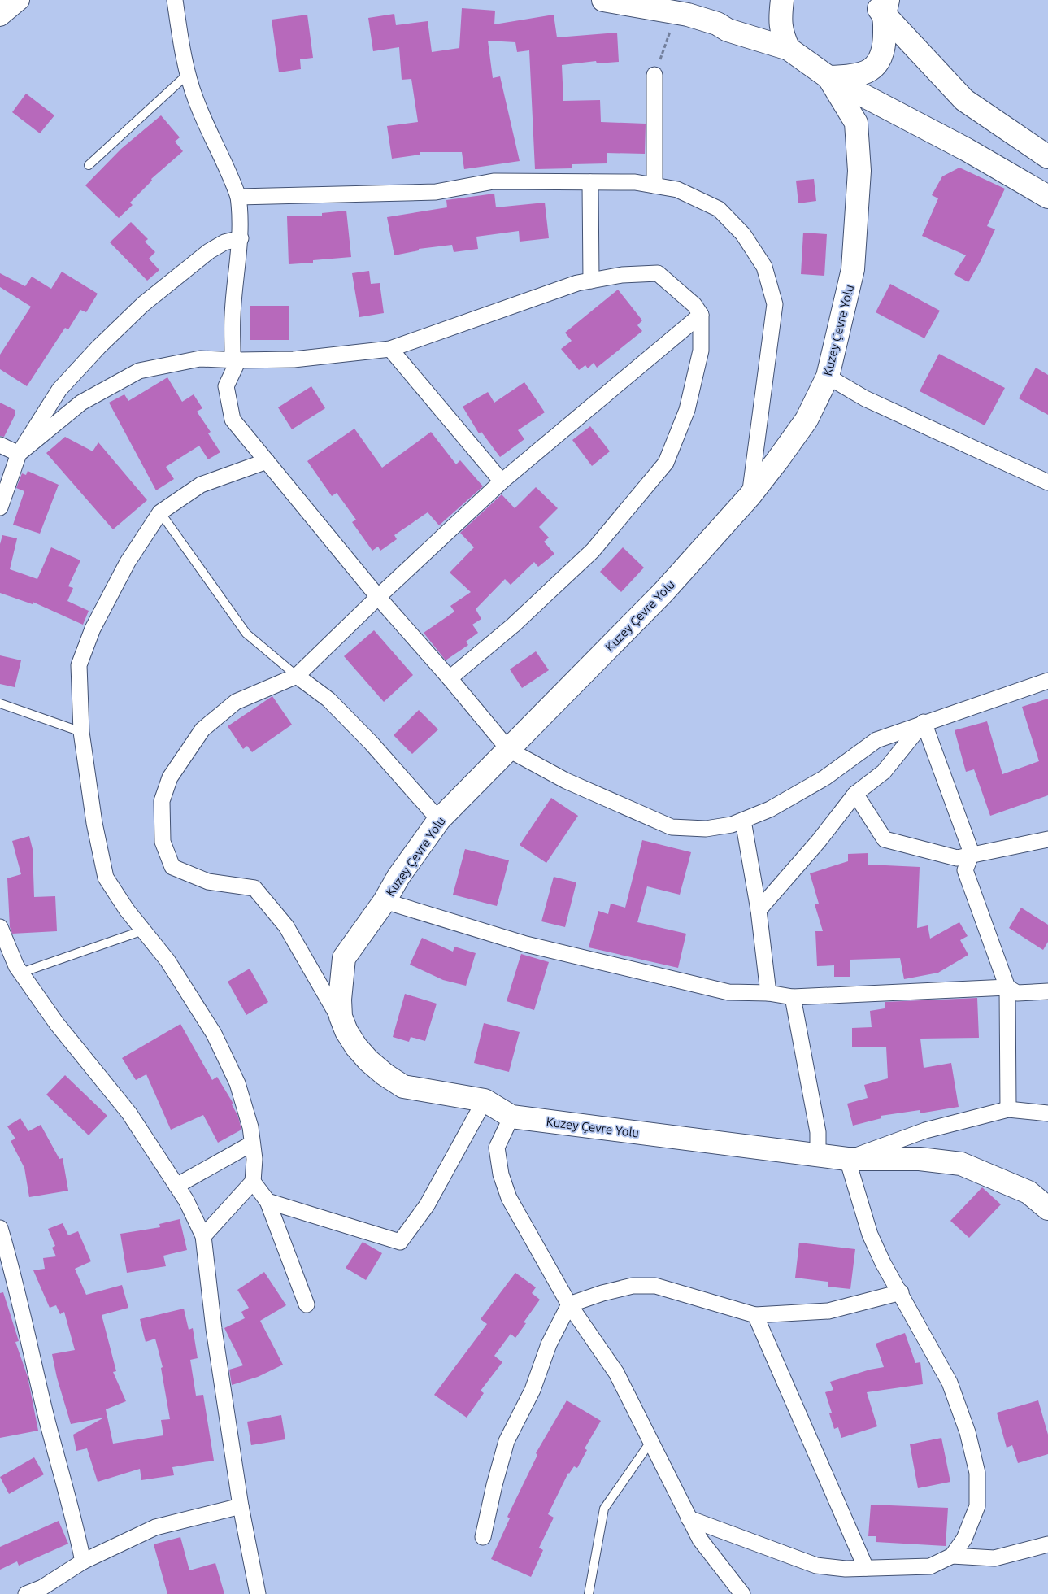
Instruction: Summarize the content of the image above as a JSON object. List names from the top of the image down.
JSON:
{
  "streets": {
    "main road": ["Kuzey Çevre Yolu"]
  }
}
